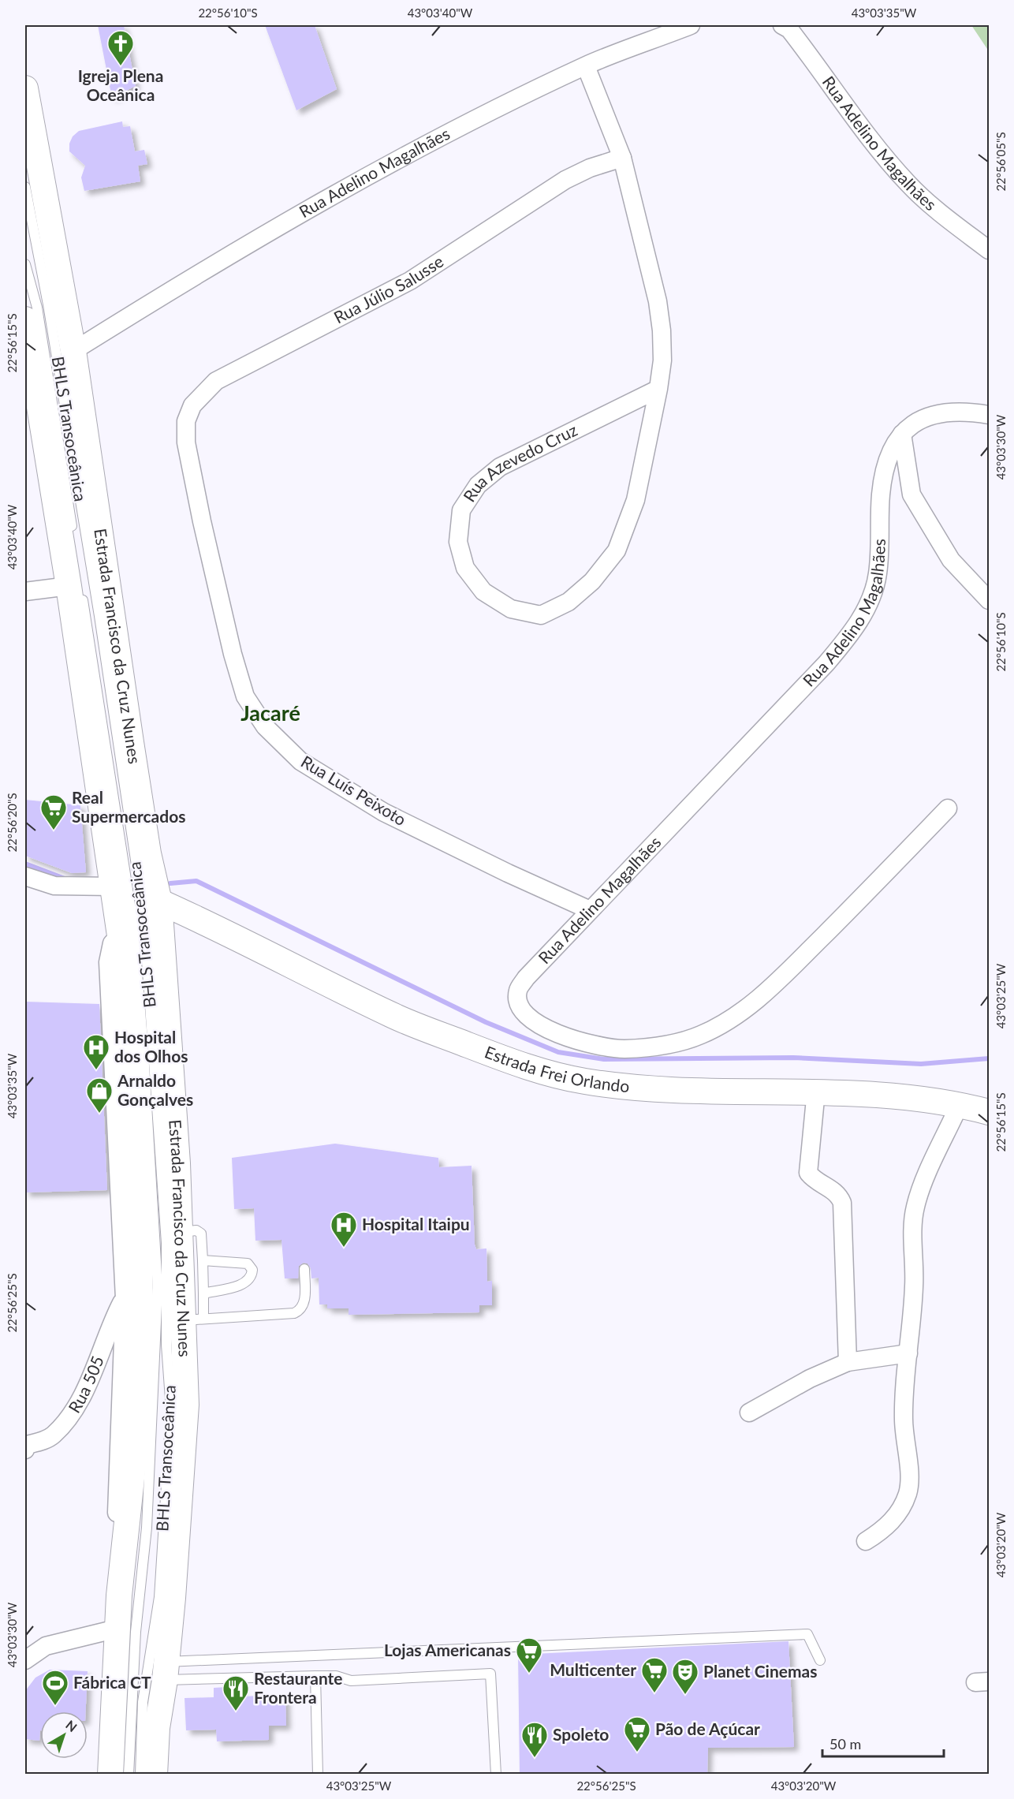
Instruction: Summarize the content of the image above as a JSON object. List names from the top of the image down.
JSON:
{
  "streets": {
    "main road": ["Estrada Francisco da Cruz Nunes", "Estrada Frei Orlando"],
    "street": [
      "Rua Adelino Magalhães",
      "Rua Júlio Salusse",
      "Rua Azevedo Cruz",
      "Rua Luís Peixoto",
      "Rua 505"
    ],
    "lane": ["BHLS Transoceânica"]
  },
  "crossings": [
    ["Rua Adelino Magalhães", "Rua Azevedo Cruz"],
    ["Rua Adelino Magalhães", "Estrada Francisco da Cruz Nunes"],
    ["Rua Adelino Magalhães", "Rua Luís Peixoto"],
    ["Rua Júlio Salusse", "Rua Azevedo Cruz"],
    ["Rua Júlio Salusse", "Rua Luís Peixoto"],
    ["BHLS Transoceânica", "Estrada Francisco da Cruz Nunes"],
    ["BHLS Transoceânica", "Estrada Frei Orlando"],
    ["Estrada Francisco da Cruz Nunes", "Estrada Frei Orlando"]
  ],
  "districts": ["Jacaré"],
  "places": {
    "church": ["Igreja Plena Oceânica"],
    "supermarket": [
      "Real Supermercados",
      "Lojas Americanas",
      "Multicenter",
      "Pão de Açúcar"
    ],
    "hospital": ["Hospital dos Olhos", "Hospital Itaipu"],
    "shop": ["Arnaldo Gonçalves"],
    "theatre": ["Planet Cinemas"],
    "sports": ["Fábrica CT"],
    "restaurant": ["Restaurante Frontera", "Spoleto"]
  },
  "scale_bar": "50 m",
  "north": "top right",
  "coordinates": [
    "22°56'10\"S",
    "43°03'40\"W",
    "43°03'35\"W",
    "22°56'05\"S",
    "22°56'15\"S",
    "43°03'30\"W",
    "22°56'20\"S",
    "43°03'25\"W",
    "22°56'25\"S",
    "43°03'20\"W"
  ]
}
